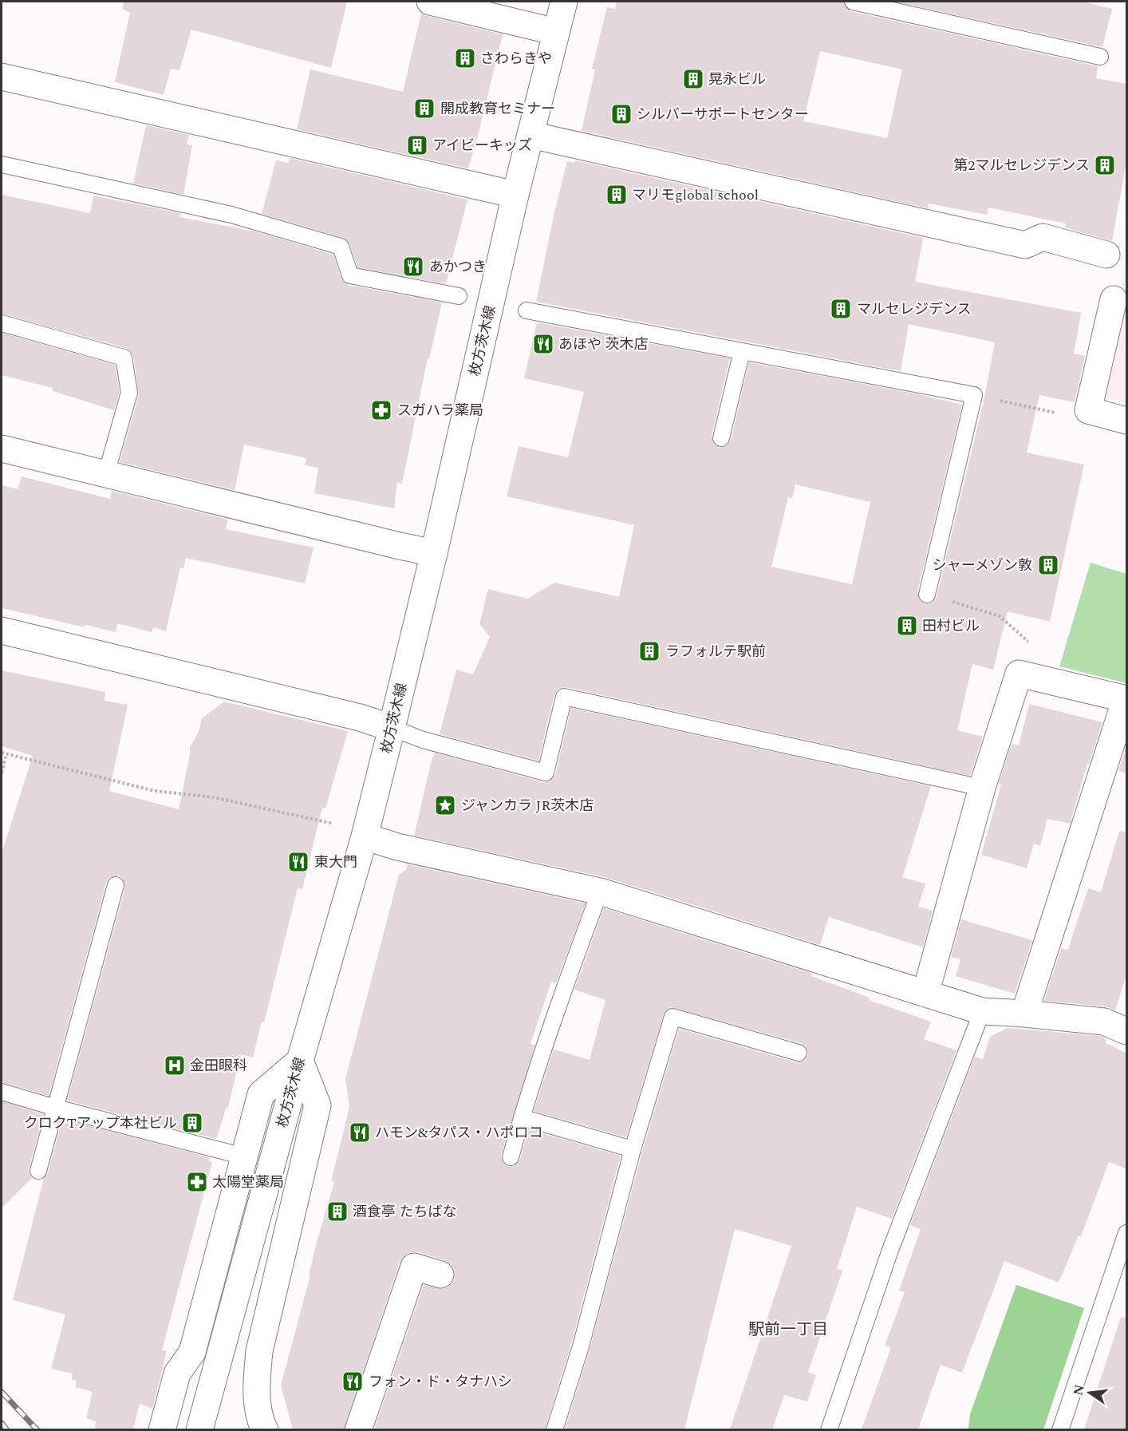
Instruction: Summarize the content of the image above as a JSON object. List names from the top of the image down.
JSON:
{
  "streets": {
    "street": ["枚方茨木線"]
  },
  "districts": ["駅前一丁目"],
  "places": {
    "building": [
      "さわらきや",
      "晃永ビル",
      "開成教育セミナー",
      "シルバーサポートセンター",
      "アイビーキッズ",
      "第2マルセレジデンス",
      "マリモglobal school",
      "マルセレジデンス",
      "シャーメゾン敦",
      "田村ビル",
      "ラフォルテ駅前",
      "クロクTアップ本社ビル",
      "酒食亭 たちばな"
    ],
    "restaurant": [
      "あかつき",
      "あほや 茨木店",
      "東大門",
      "ハモン&タパス・ハポロコ",
      "フォン・ド・タナハシ"
    ],
    "pharmacy": ["スガハラ薬局", "太陽堂薬局"],
    "place": ["ジャンカラ JR茨木店"],
    "hospital": ["金田眼科"]
  },
  "north": "left"
}
